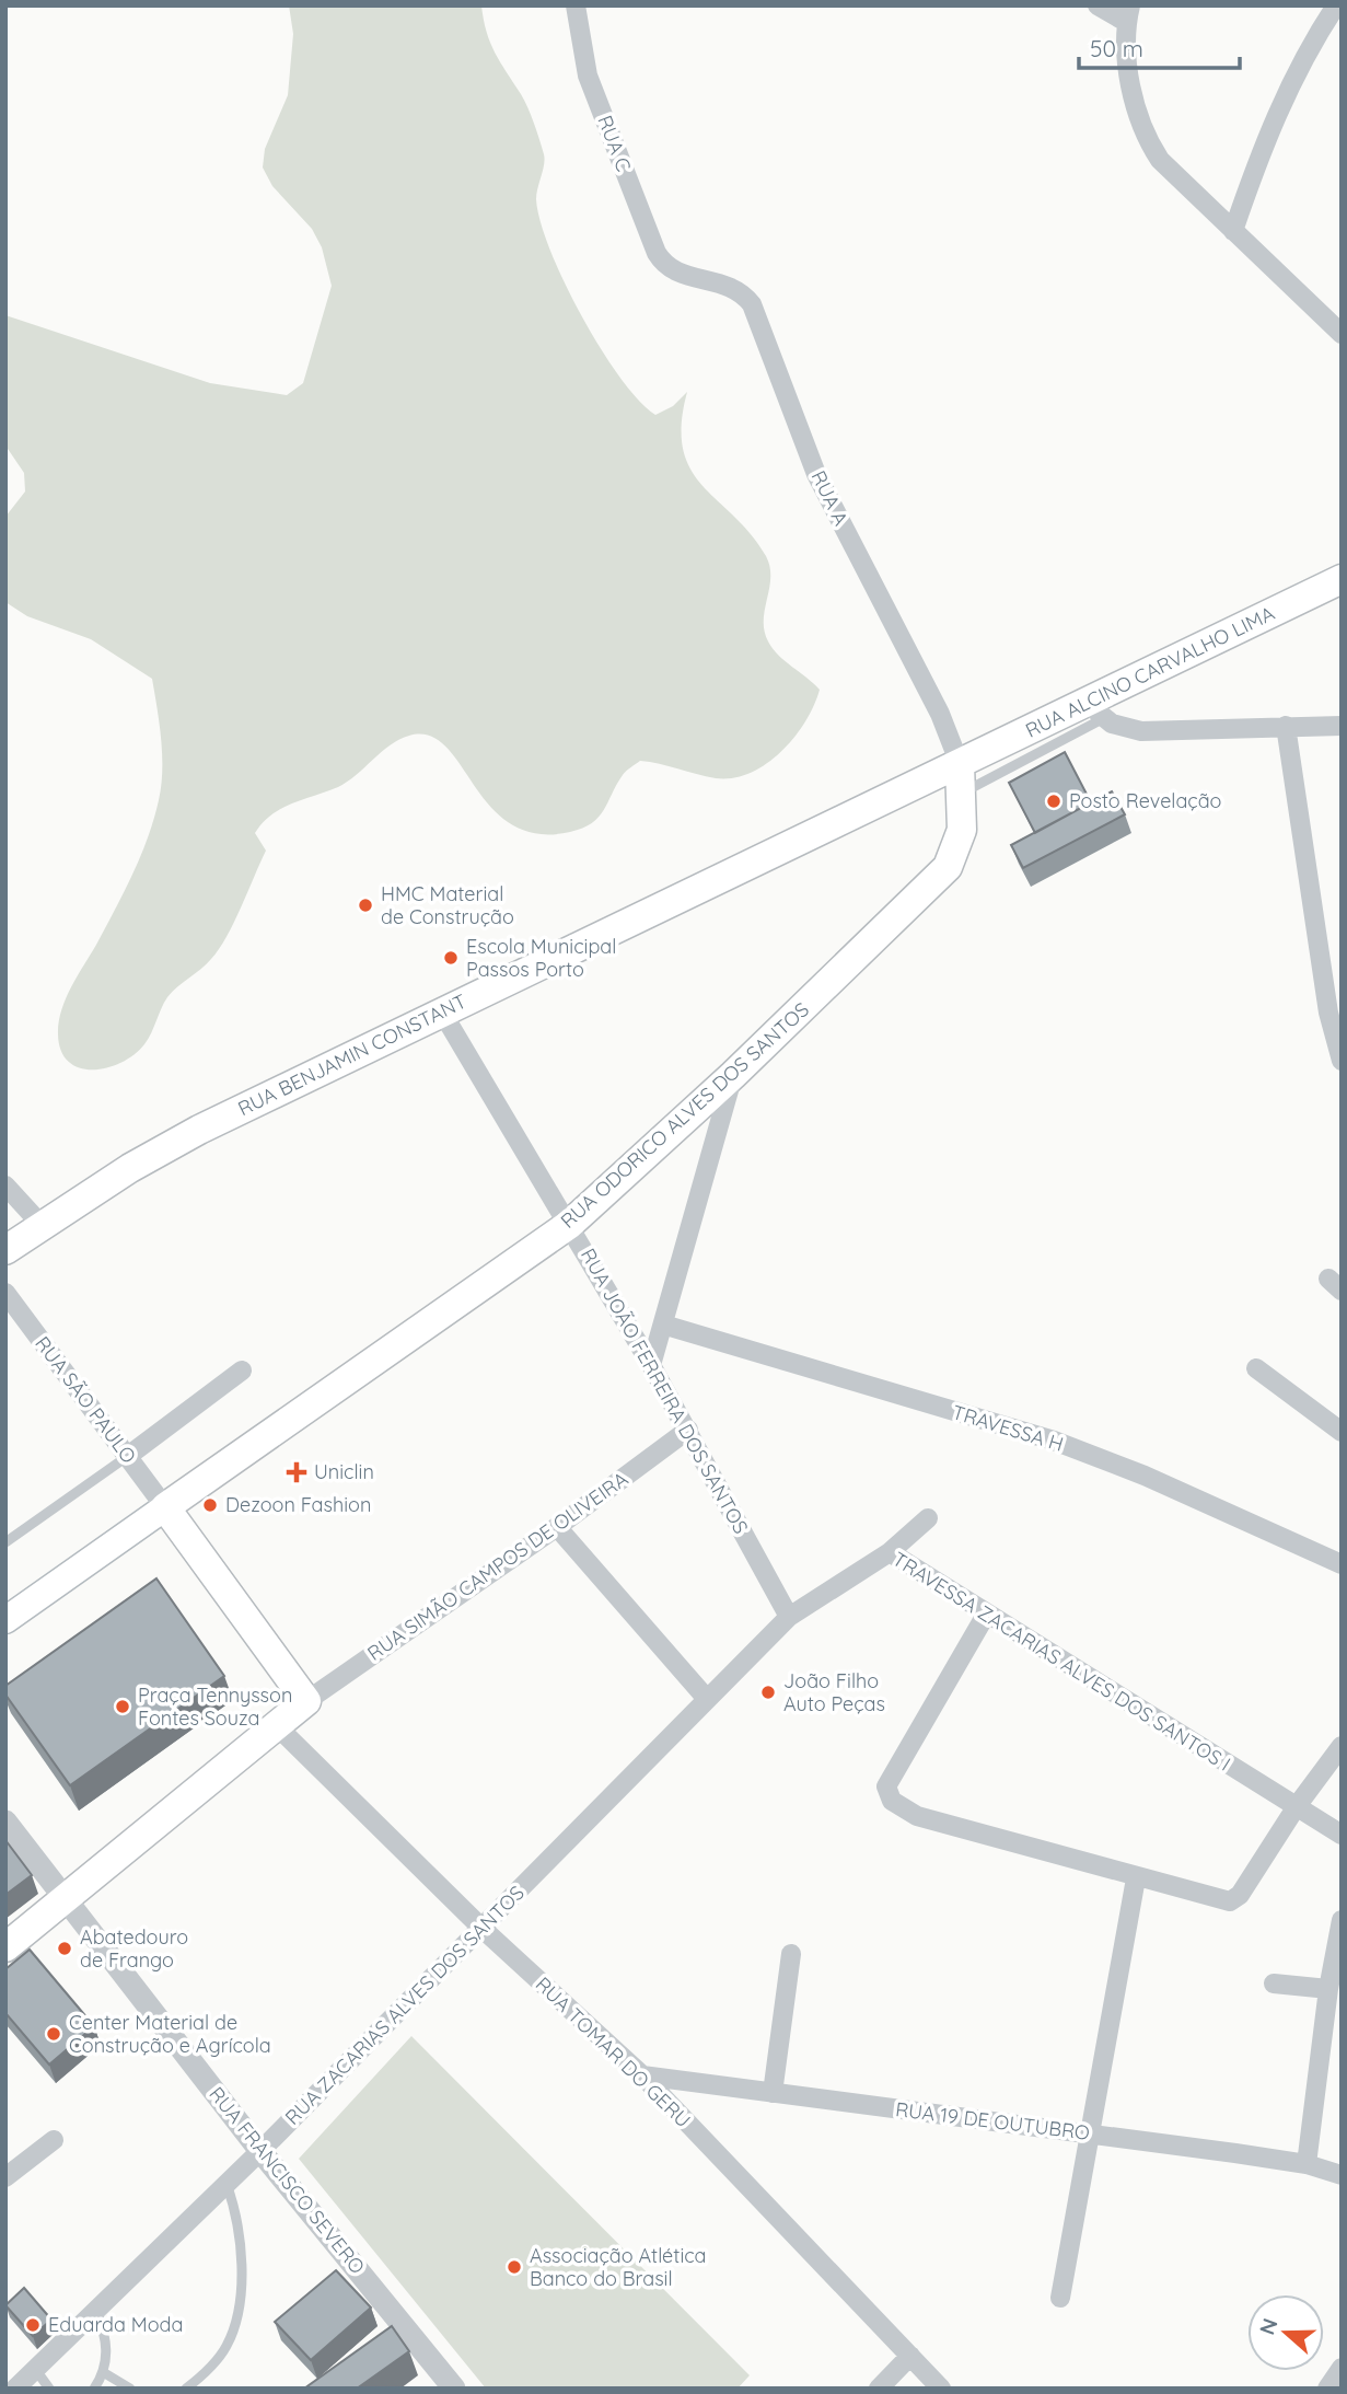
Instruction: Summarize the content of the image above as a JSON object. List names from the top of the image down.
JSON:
{
  "streets": {
    "main road": ["RUA ALCINO CARVALHO LIMA", "RUA BENJAMIN CONSTANT", "RUA ODORICO ALVES DOS SANTOS"],
    "street": [
      "RUA C",
      "RUA A",
      "RUA JOÃO FERREIRA DOS SANTOS",
      "RUA SÃO PAULO",
      "TRAVESSA H",
      "RUA SIMÃO CAMPOS DE OLIVEIRA",
      "TRAVESSA ZACARIAS ALVES DOS SANTOS I",
      "RUA ZACARIAS ALVES DOS SANTOS",
      "RUA TOMAR DO GERU",
      "RUA 19 DE OUTUBRO",
      "RUA FRANCISCO SEVERO"
    ]
  },
  "crossings": [
    ["RUA C", "RUA A"],
    ["RUA A", "RUA ALCINO CARVALHO LIMA"],
    ["RUA A", "RUA BENJAMIN CONSTANT"],
    ["RUA A", "RUA ODORICO ALVES DOS SANTOS"],
    ["RUA ALCINO CARVALHO LIMA", "RUA BENJAMIN CONSTANT"],
    ["RUA ALCINO CARVALHO LIMA", "RUA ODORICO ALVES DOS SANTOS"],
    ["RUA BENJAMIN CONSTANT", "RUA ODORICO ALVES DOS SANTOS"],
    ["RUA BENJAMIN CONSTANT", "RUA JOÃO FERREIRA DOS SANTOS"],
    ["RUA ODORICO ALVES DOS SANTOS", "RUA JOÃO FERREIRA DOS SANTOS"],
    ["RUA ODORICO ALVES DOS SANTOS", "RUA SÃO PAULO"],
    ["RUA JOÃO FERREIRA DOS SANTOS", "RUA SIMÃO CAMPOS DE OLIVEIRA"],
    ["RUA JOÃO FERREIRA DOS SANTOS", "TRAVESSA ZACARIAS ALVES DOS SANTOS I"],
    ["RUA JOÃO FERREIRA DOS SANTOS", "RUA ZACARIAS ALVES DOS SANTOS"],
    ["TRAVESSA ZACARIAS ALVES DOS SANTOS I", "RUA ZACARIAS ALVES DOS SANTOS"],
    ["RUA ZACARIAS ALVES DOS SANTOS", "RUA TOMAR DO GERU"],
    ["RUA ZACARIAS ALVES DOS SANTOS", "RUA FRANCISCO SEVERO"],
    ["RUA TOMAR DO GERU", "RUA 19 DE OUTUBRO"]
  ],
  "places": {
    "other": [
      "Posto Revelação",
      "HMC Material de Construção",
      "Escola Municipal Passos Porto",
      "Dezoon Fashion",
      "João Filho Auto Peças",
      "Praça Tennysson Fontes Souza",
      "Abatedouro de Frango",
      "Center Material de Construção e Agrícola",
      "Associação Atlética Banco do Brasil",
      "Eduarda Moda"
    ],
    "health": ["Uniclin"]
  },
  "scale_bar": "50 m",
  "north": "left"
}
